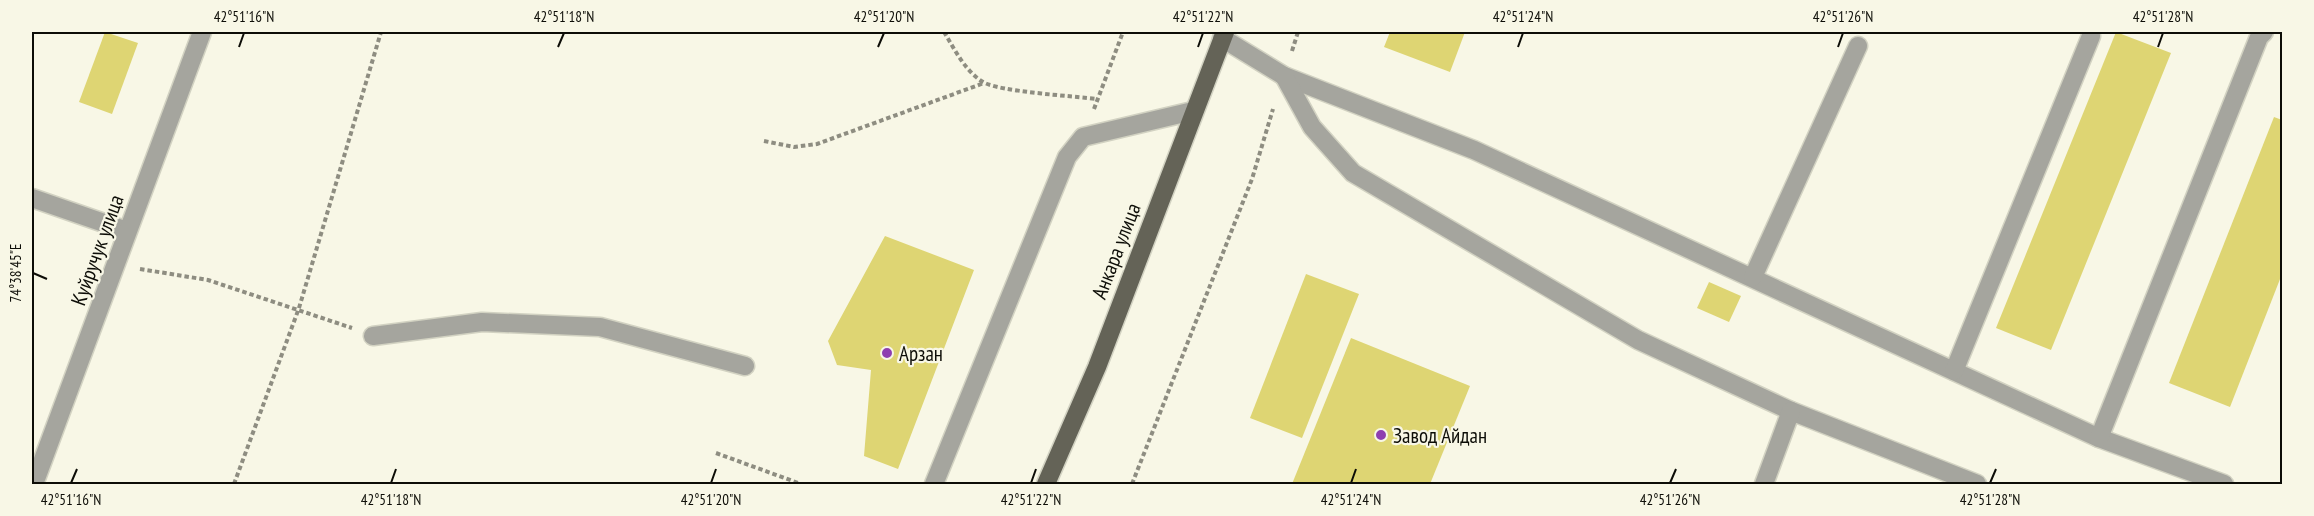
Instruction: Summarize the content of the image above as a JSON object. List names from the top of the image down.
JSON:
{
  "streets": {
    "main road": ["Анкара улица"],
    "street": ["Куйручук улица"]
  },
  "places": ["Арзан", "Завод Айдан"],
  "coordinates": [
    "42°51'16\"N",
    "42°51'18\"N",
    "42°51'20\"N",
    "42°51'22\"N",
    "42°51'24\"N",
    "42°51'26\"N",
    "42°51'28\"N",
    "74°38'45\"E"
  ]
}
